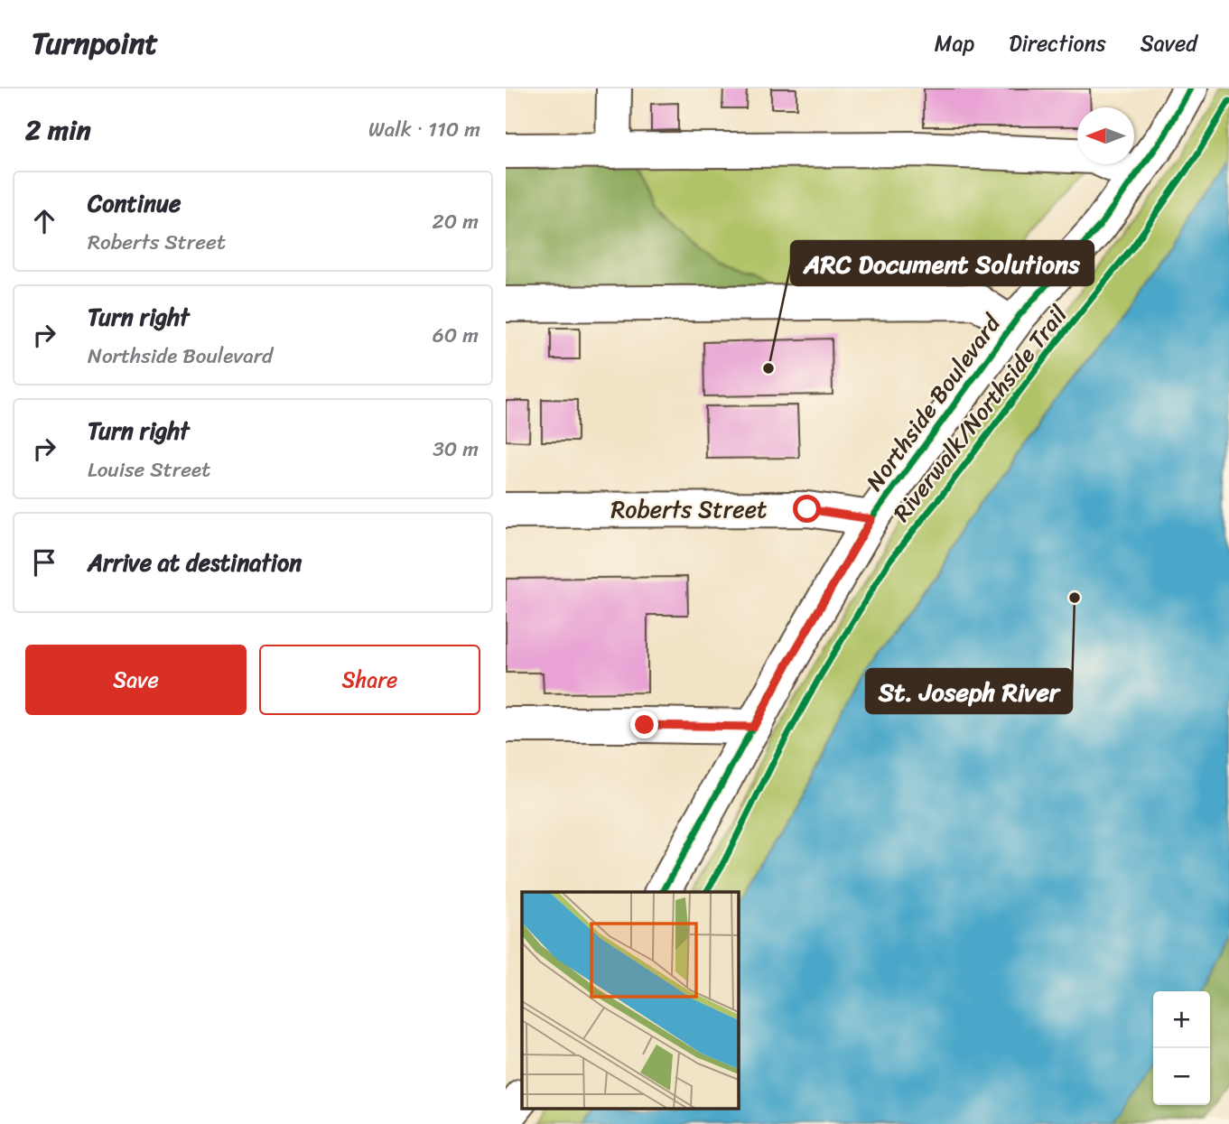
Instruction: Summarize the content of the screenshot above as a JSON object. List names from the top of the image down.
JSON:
{
  "streets": {
    "street": ["Northside Boulevard", "Roberts Street"],
    "cycle path": ["Riverwalk/Northside Trail"]
  },
  "crossings": [
    ["Northside Boulevard", "Roberts Street"]
  ],
  "places": ["ARC Document Solutions", "St. Joseph River"],
  "north": "left",
  "page": {
    "header": "Turnpoint",
    "nav": ["Map", "Directions", "Saved"],
    "heading": ["2 min", "Walk · 110 m"],
    "list": [
      ["Continue", "Roberts Street", "20 m"],
      ["Turn right", "Northside Boulevard", "60 m"],
      ["Turn right", "Louise Street", "30 m"],
      "Arrive at destination"
    ],
    "buttons": ["Save", "Share"],
    "map_buttons": ["+", "−"]
  }
}
